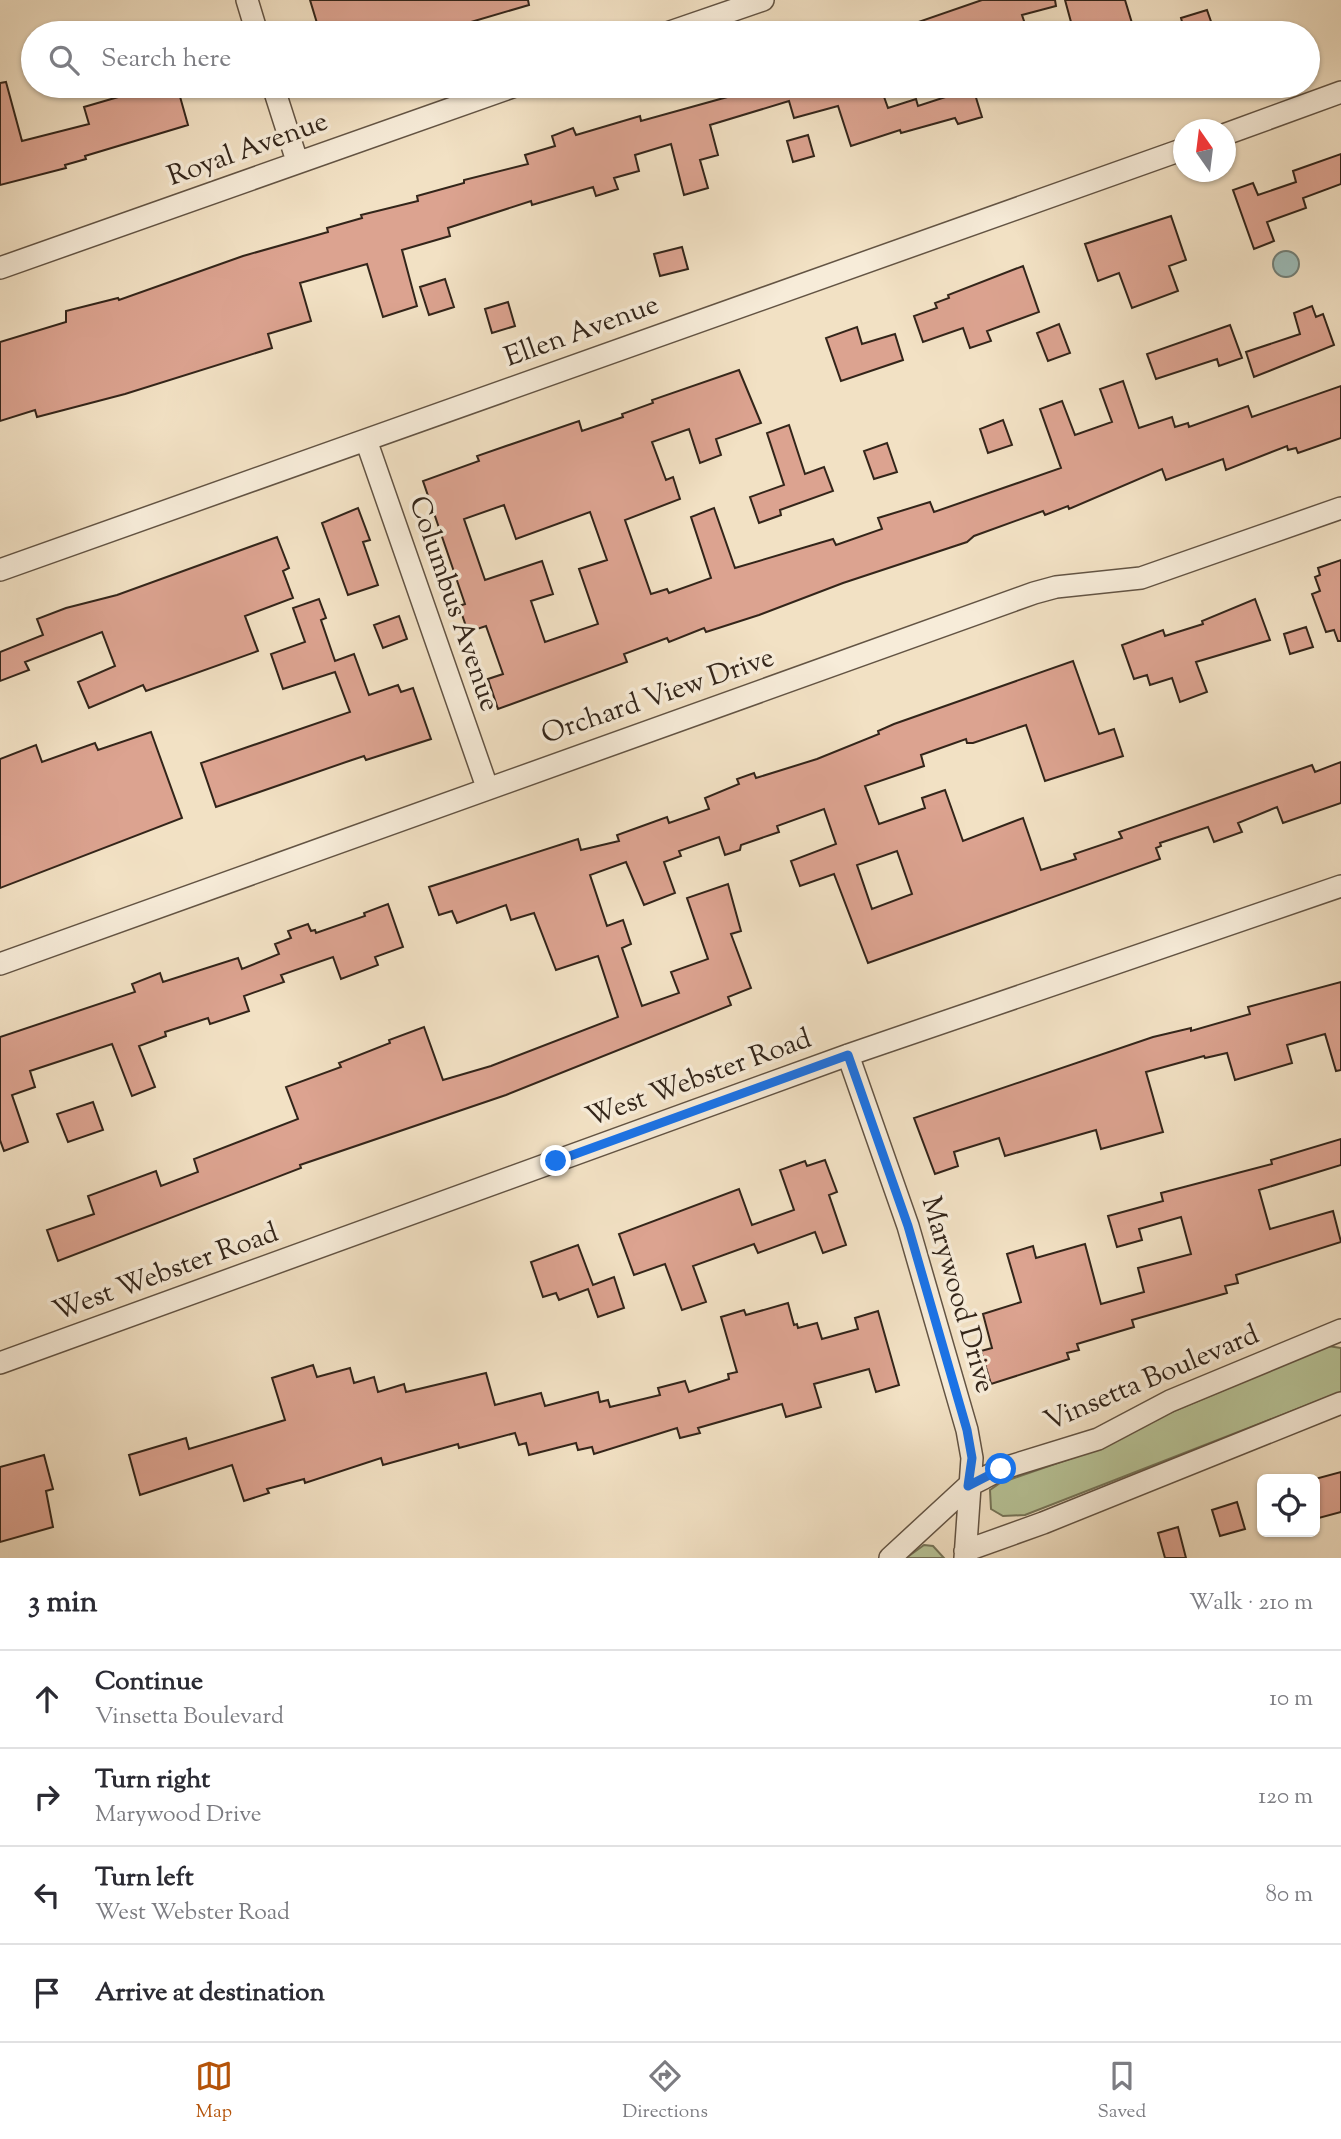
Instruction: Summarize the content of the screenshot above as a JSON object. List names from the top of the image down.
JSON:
{
  "streets": {
    "street": [
      "Royal Avenue",
      "Ellen Avenue",
      "Columbus Avenue",
      "Orchard View Drive",
      "West Webster Road",
      "Marywood Drive",
      "Vinsetta Boulevard"
    ]
  },
  "crossings": [
    ["Ellen Avenue", "Columbus Avenue"],
    ["Columbus Avenue", "Orchard View Drive"],
    ["West Webster Road", "Marywood Drive"],
    ["Marywood Drive", "Vinsetta Boulevard"]
  ],
  "north": "top",
  "page": {
    "search": "Search here",
    "heading": ["3 min", "Walk · 210 m"],
    "list": [
      ["Continue", "Vinsetta Boulevard", "10 m"],
      ["Turn right", "Marywood Drive", "120 m"],
      ["Turn left", "West Webster Road", "80 m"],
      "Arrive at destination"
    ],
    "nav": ["Map", "Directions", "Saved"]
  }
}
